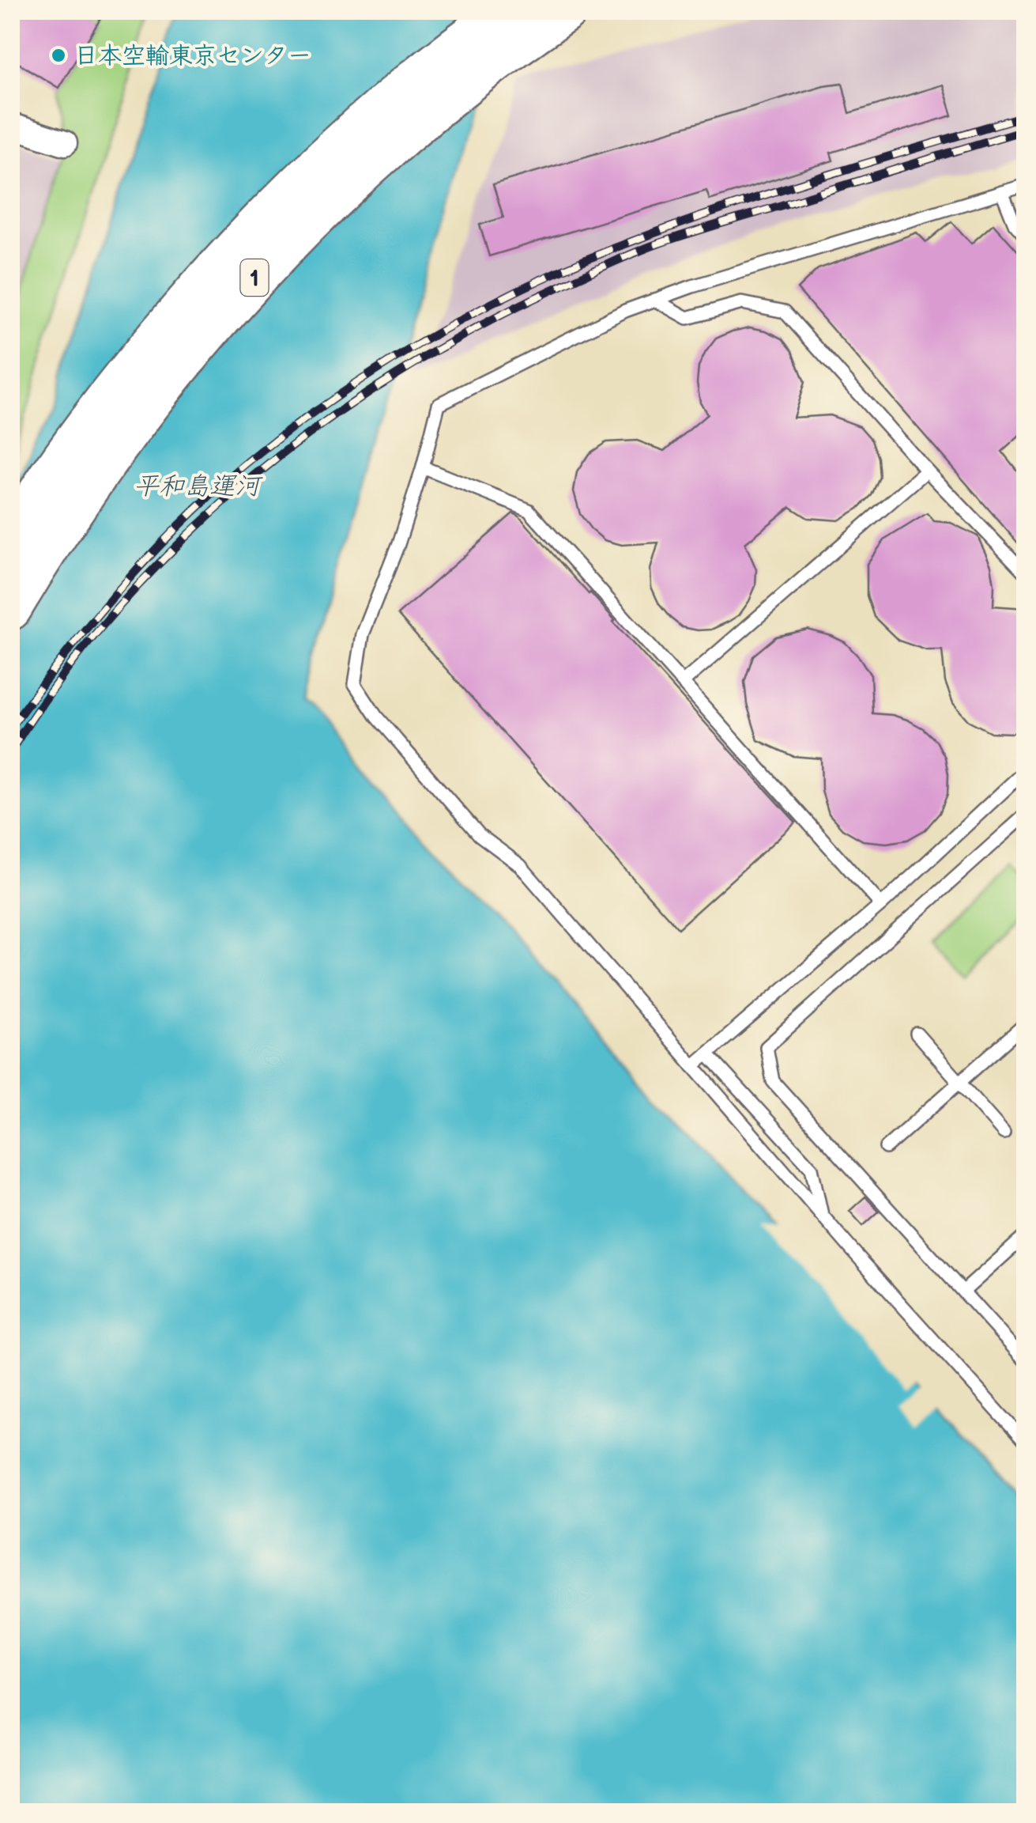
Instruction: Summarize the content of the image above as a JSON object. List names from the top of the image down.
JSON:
{
  "streets": {
    "highway": ["1"]
  },
  "water": ["平和島運河"],
  "places": ["日本空輸東京センター"]
}
